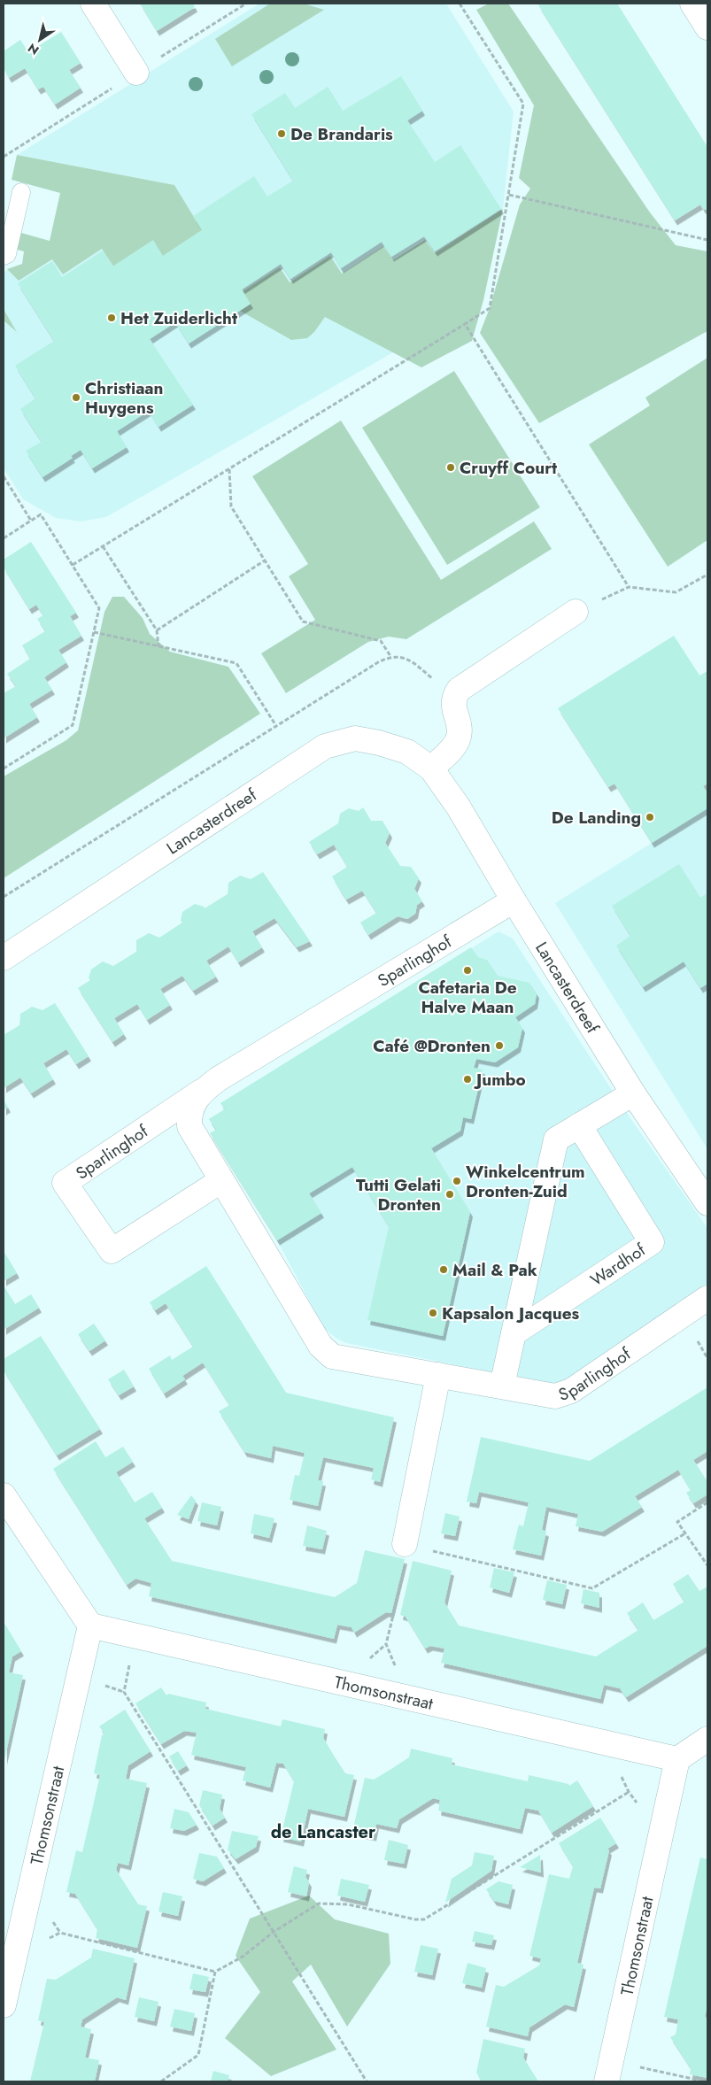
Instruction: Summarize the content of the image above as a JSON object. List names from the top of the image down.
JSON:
{
  "streets": {
    "street": [
      "Lancasterdreef",
      "Sparlinghof",
      "Wardhof",
      "Thomsonstraat"
    ]
  },
  "crossings": [
    ["Lancasterdreef", "Sparlinghof"]
  ],
  "districts": ["de Lancaster"],
  "places": [
    "De Brandaris",
    "Het Zuiderlicht",
    "Christiaan Huygens",
    "Cruyff Court",
    "De Landing",
    "Cafetaria De Halve Maan",
    "Café @Dronten",
    "Jumbo",
    "Winkelcentrum Dronten-Zuid",
    "Tutti Gelati Dronten",
    "Mail & Pak",
    "Kapsalon Jacques"
  ],
  "north": "bottom left"
}
